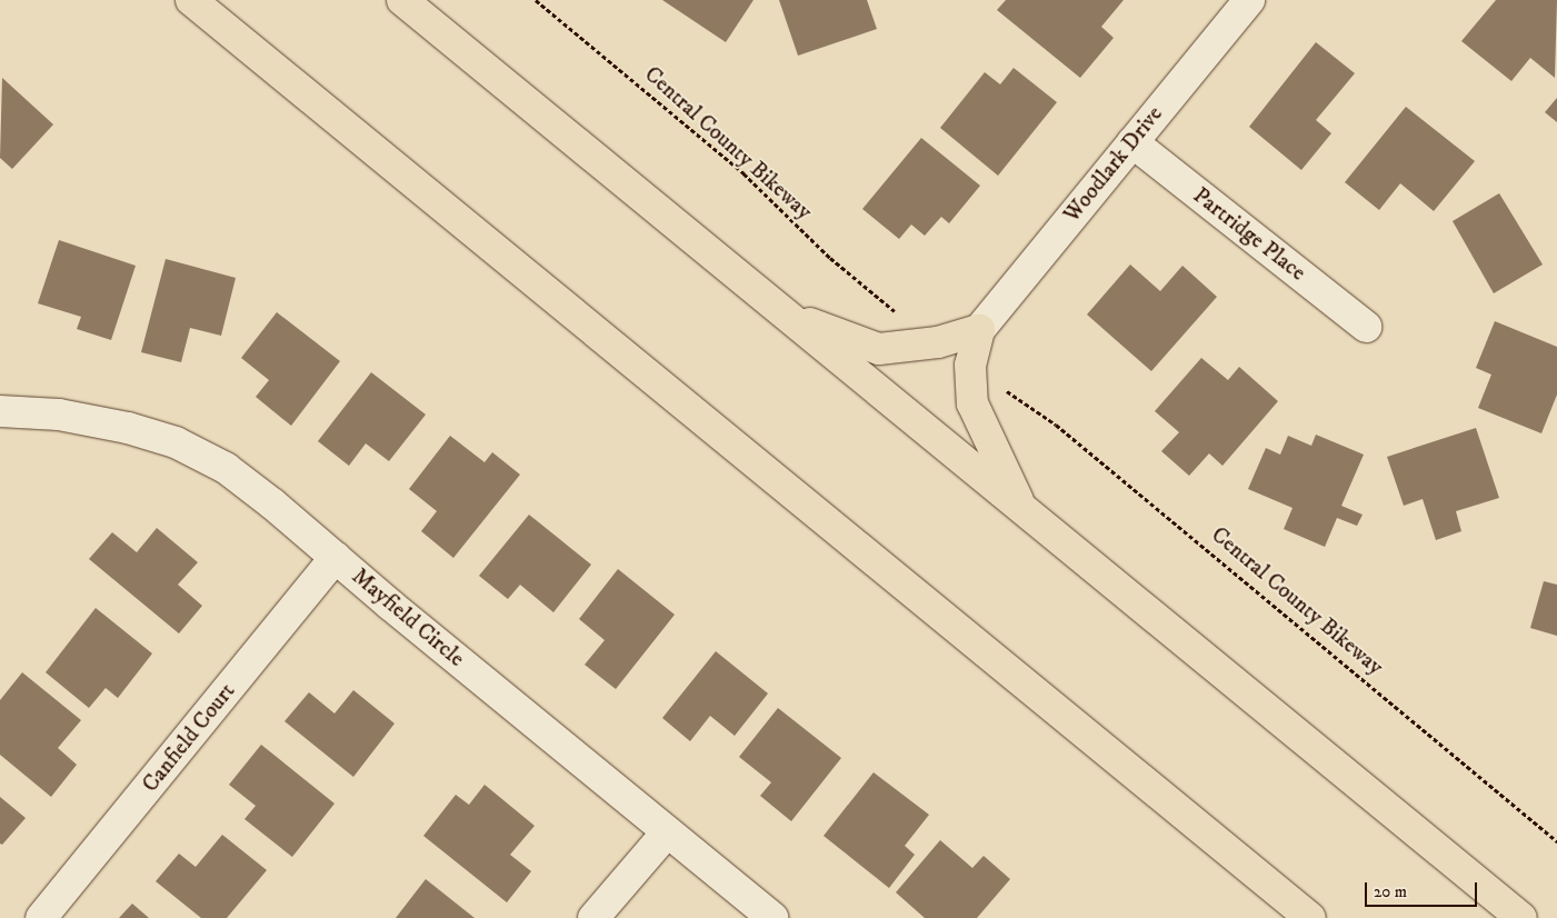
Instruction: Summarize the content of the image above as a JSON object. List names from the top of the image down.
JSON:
{
  "streets": {
    "street": [
      "Woodlark Drive",
      "Partridge Place",
      "Mayfield Circle",
      "Canfield Court"
    ],
    "path": ["Central County Bikeway"]
  },
  "crossings": [
    ["Woodlark Drive", "Partridge Place"],
    ["Mayfield Circle", "Canfield Court"]
  ],
  "scale_bar": "20 m"
}
